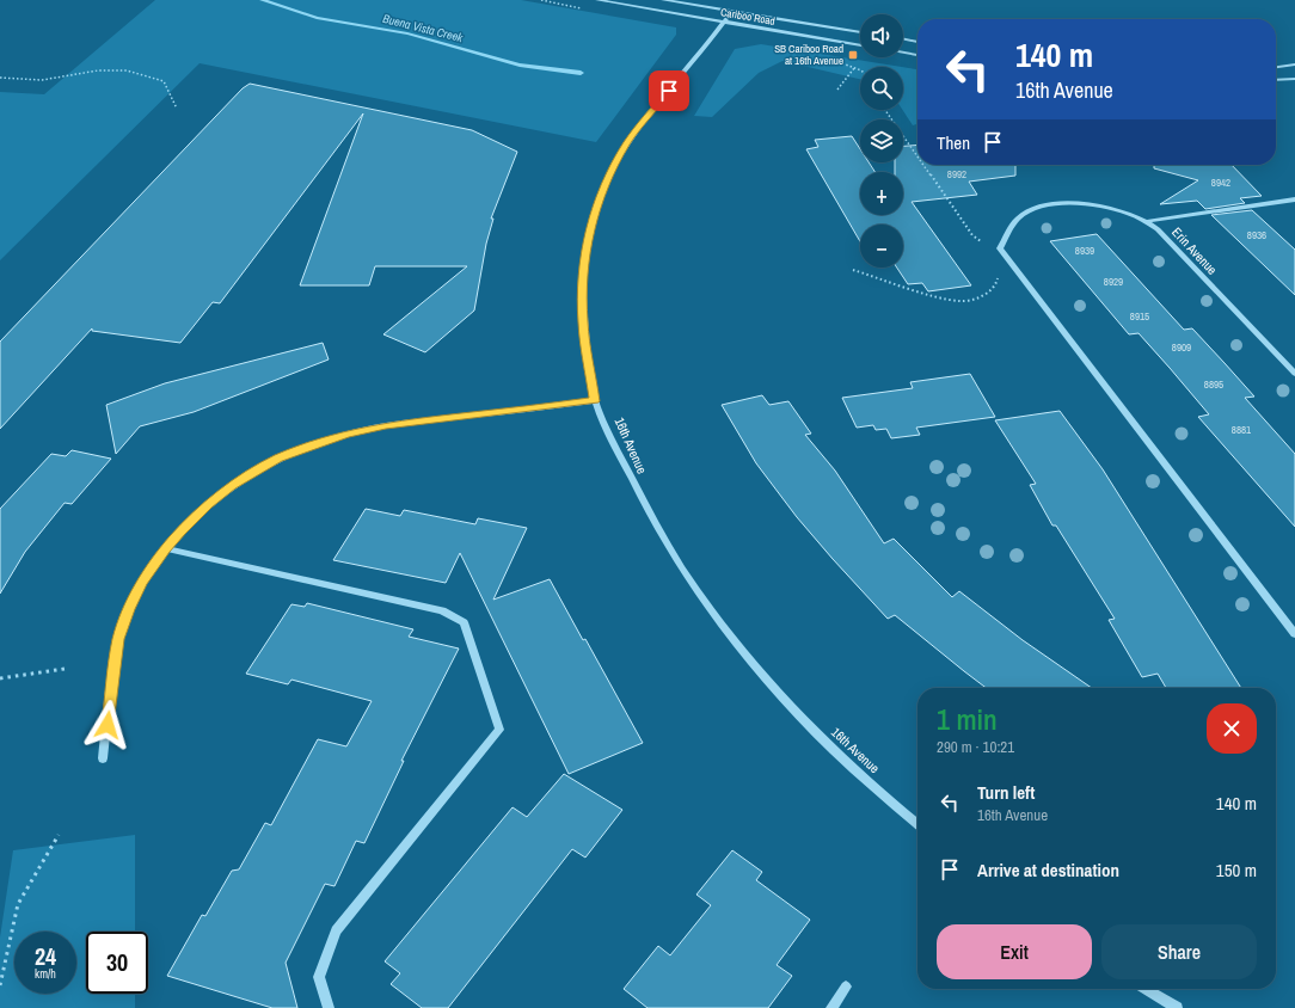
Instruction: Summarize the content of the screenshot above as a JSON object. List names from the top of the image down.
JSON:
{
  "streets": {
    "street": ["Cariboo Road", "Erin Avenue", "16th Avenue"]
  },
  "crossings": [
    ["Cariboo Road", "16th Avenue"]
  ],
  "water": ["Buena Vista Creek"],
  "places": {
    "transit": ["SB Cariboo Road at 16th Avenue"]
  },
  "house_numbers": [
    "8992",
    "8942",
    "8936",
    "8939",
    "8929",
    "8915",
    "8909",
    "8895",
    "8881"
  ],
  "page": {
    "map_buttons": ["+", "−"],
    "turn": ["140 m", "16th Avenue"],
    "then": "Then",
    "heading": ["1 min", "290 m · 10:21"],
    "list": [
      {
        "name": "Turn left",
        "note": "16th Avenue",
        "value": "140 m"
      },
      {
        "name": "Arrive at destination",
        "value": "150 m"
      }
    ],
    "buttons": ["Exit", "Share"],
    "speed": "24 km/h",
    "limit": "30"
  }
}
